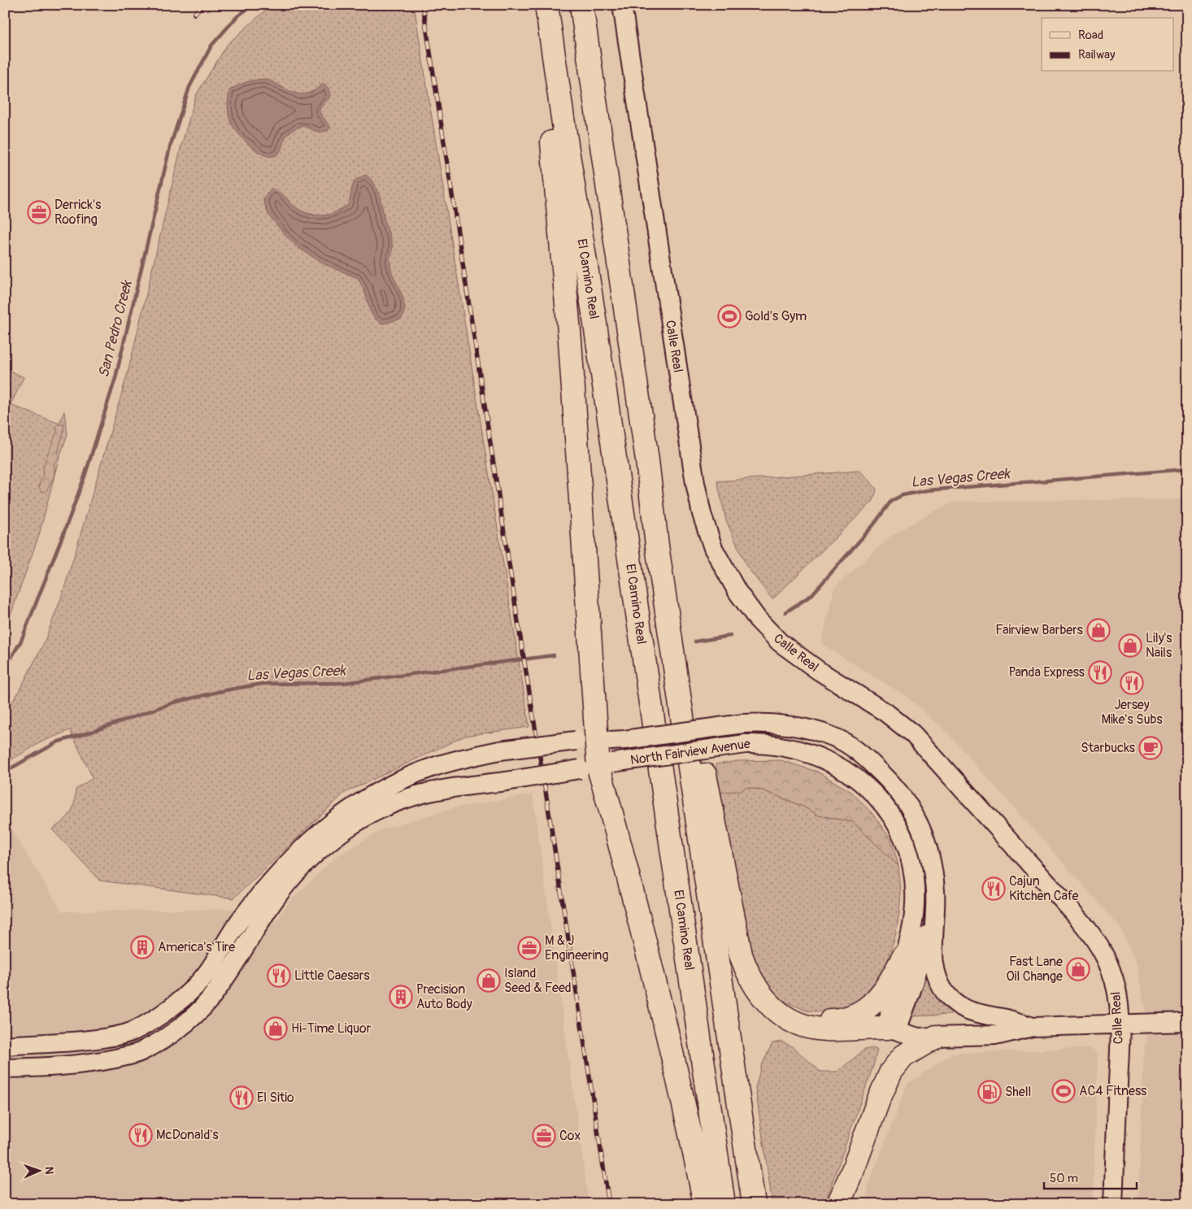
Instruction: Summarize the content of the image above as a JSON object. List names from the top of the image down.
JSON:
{
  "streets": {
    "highway": ["El Camino Real"],
    "main road": ["Calle Real", "North Fairview Avenue"]
  },
  "crossings": [
    ["Calle Real", "North Fairview Avenue"]
  ],
  "water": ["San Pedro Creek", "Las Vegas Creek"],
  "places": {
    "office": ["Derrick's Roofing", "M & J Engineering", "Cox"],
    "sports": ["Gold's Gym", "AC4 Fitness"],
    "shop": [
      "Fairview Barbers",
      "Lily's Nails",
      "Fast Lane Oil Change",
      "Island Seed & Feed",
      "Hi-Time Liquor"
    ],
    "restaurant": [
      "Panda Express",
      "Jersey Mike's Subs",
      "Cajun Kitchen Cafe",
      "Little Caesars",
      "El Sitio",
      "McDonald's"
    ],
    "cafe": ["Starbucks"],
    "building": ["America's Tire", "Precision Auto Body"],
    "fuel station": ["Shell"]
  },
  "legend": ["Road", "Railway"],
  "scale_bar": "50 m",
  "north": "right"
}
